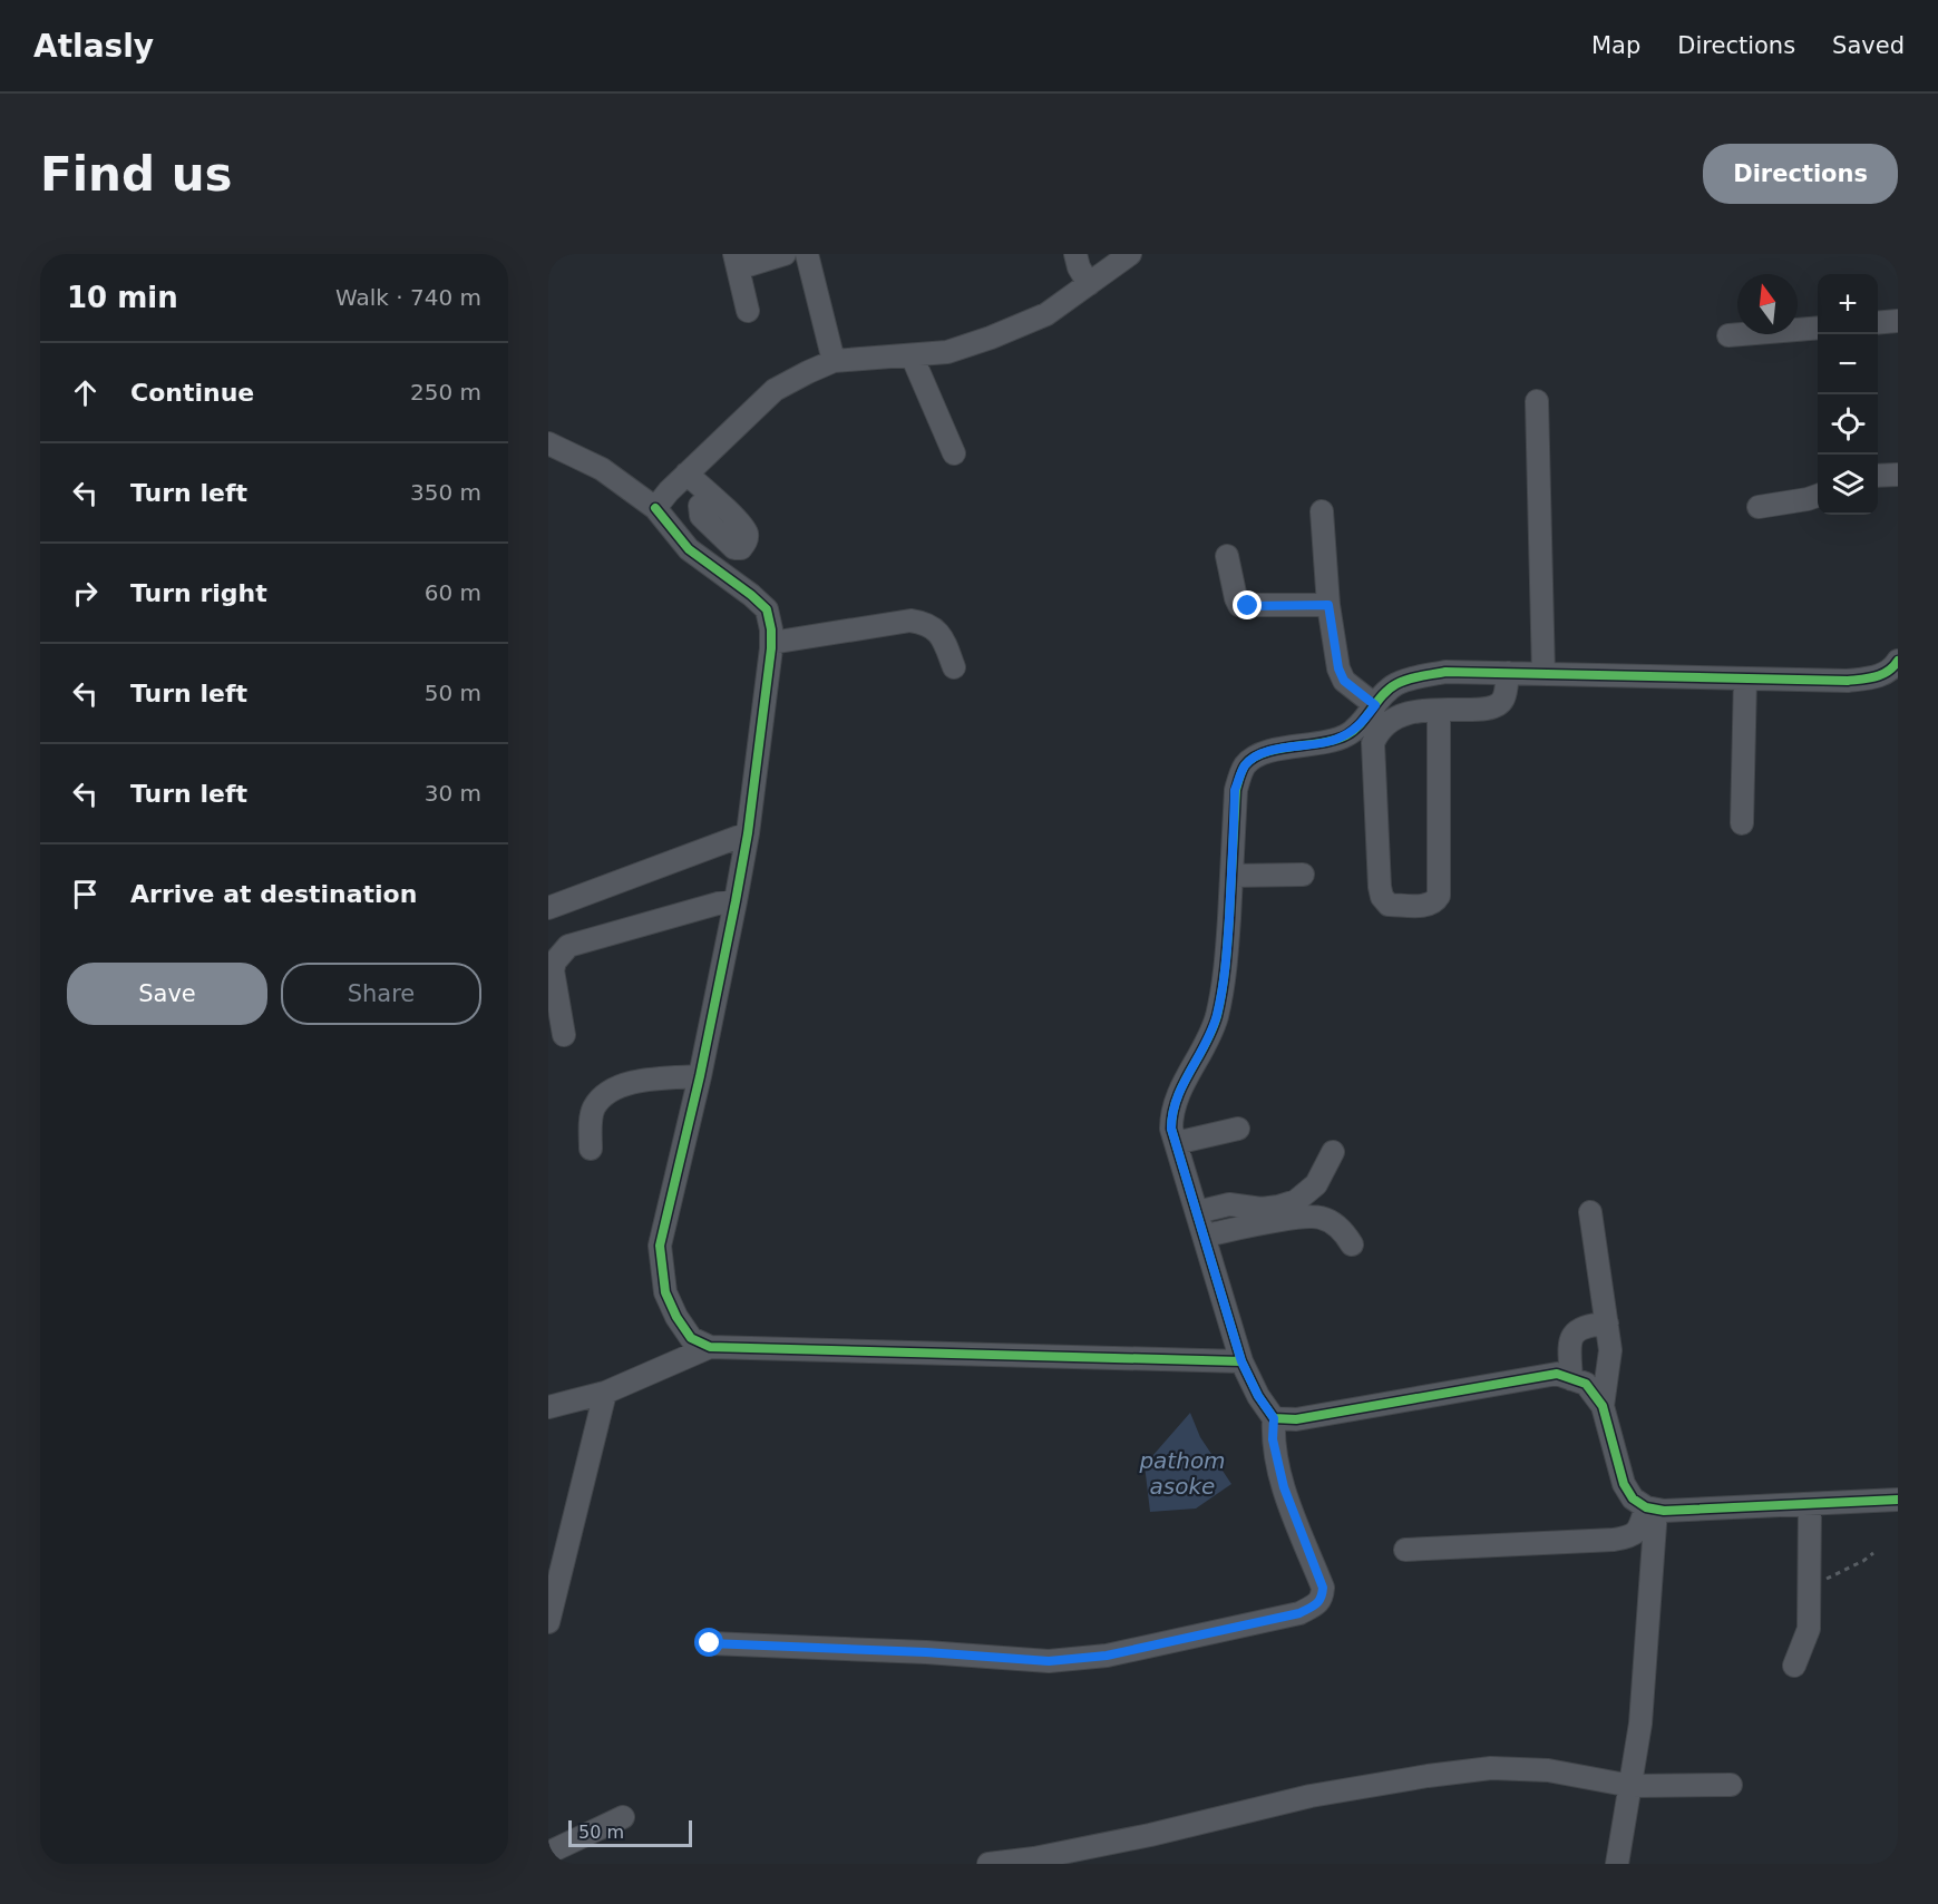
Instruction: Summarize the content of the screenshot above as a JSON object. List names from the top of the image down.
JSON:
{
  "water": ["pathom asoke"],
  "scale_bar": "50 m",
  "north": "top",
  "page": {
    "header": "Atlasly",
    "nav": ["Map", "Directions", "Saved"],
    "buttons": [
      "Directions",
      ["Save", "Share"]
    ],
    "title": "Find us",
    "heading": ["10 min", "Walk · 740 m"],
    "map_buttons": ["+", "−"],
    "list": [
      ["Continue", "250 m"],
      ["Turn left", "350 m"],
      ["Turn right", "60 m"],
      ["Turn left", "50 m"],
      ["Turn left", "30 m"],
      "Arrive at destination"
    ],
    "scale": "50 m"
  }
}
